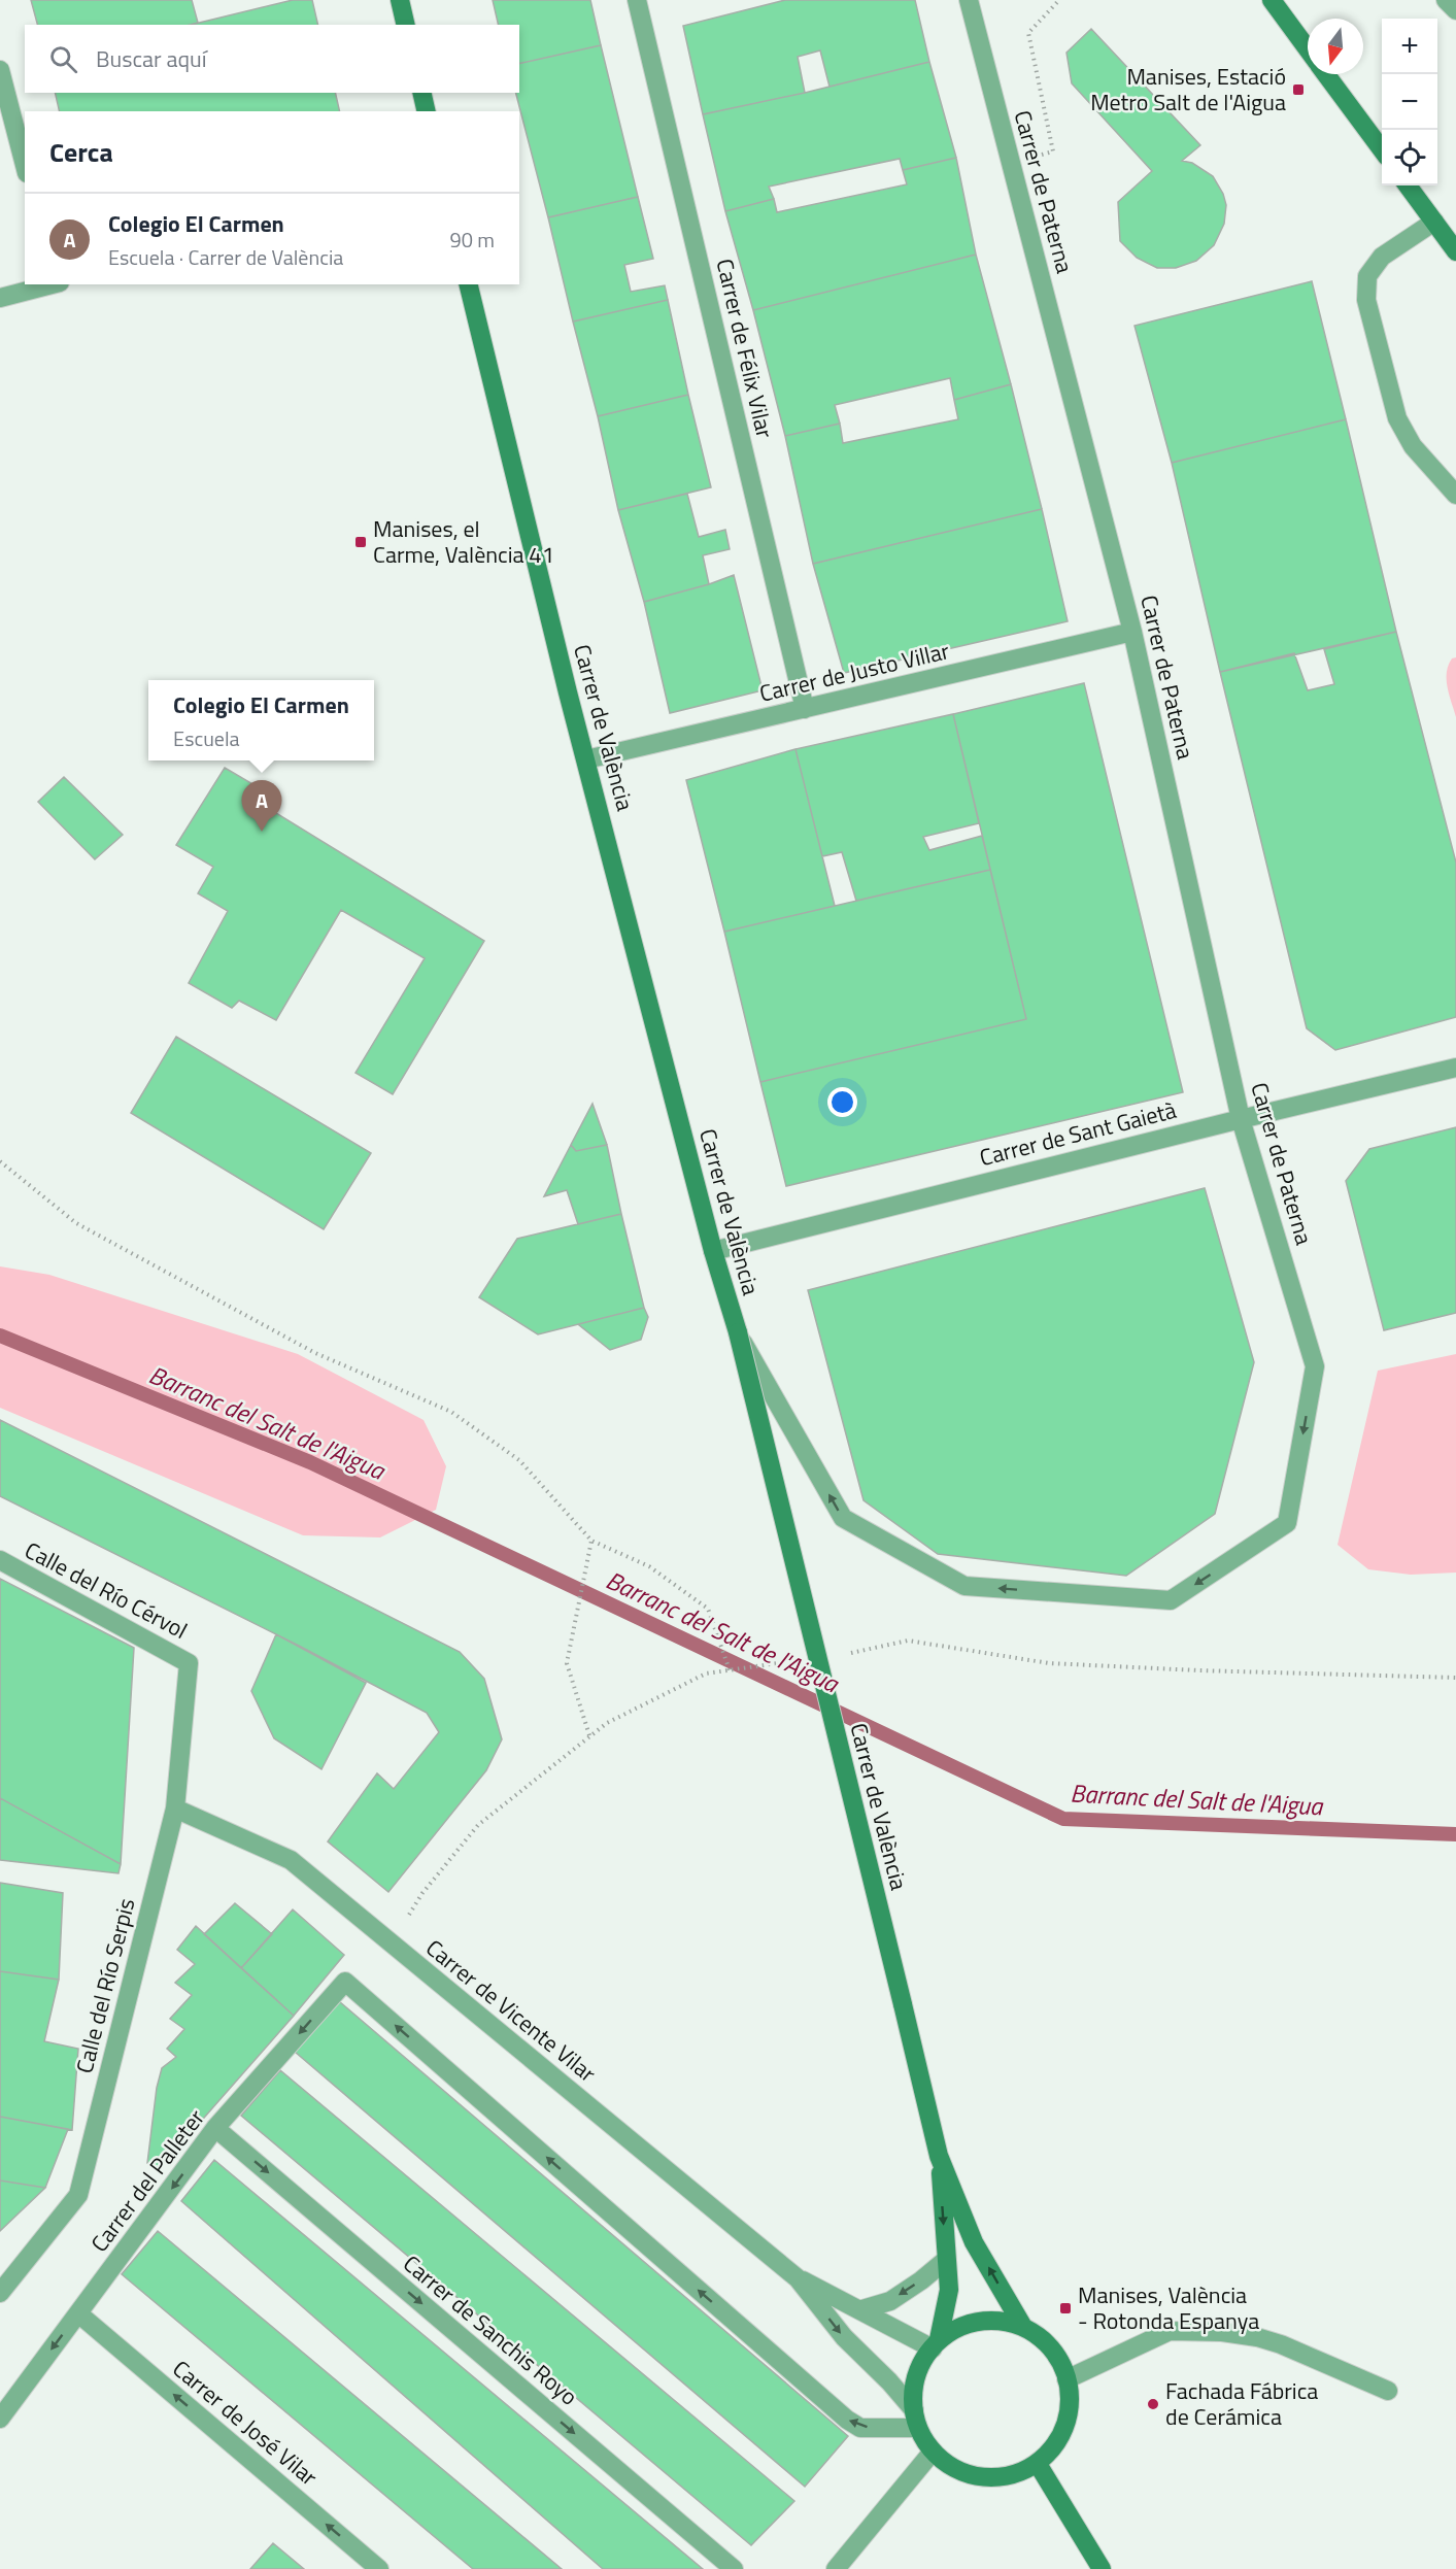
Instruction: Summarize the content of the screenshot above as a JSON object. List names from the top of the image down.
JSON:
{
  "streets": {
    "main road": ["Carrer de València"],
    "street": [
      "Carrer de Paterna",
      "Carrer de Félix Vilar",
      "Carrer de Justo Villar",
      "Carrer de Sant Gaietà",
      "Calle del Río Cérvol",
      "Calle del Río Serpis",
      "Carrer de Vicente Vilar",
      "Carrer del Palleter",
      "Carrer de Sanchis Royo",
      "Carrer de José Vilar"
    ]
  },
  "crossings": [
    ["Carrer de Paterna", "Carrer de Justo Villar"],
    ["Carrer de Paterna", "Carrer de València"],
    ["Carrer de Paterna", "Carrer de Sant Gaietà"],
    ["Carrer de Félix Vilar", "Carrer de Justo Villar"],
    ["Carrer de Justo Villar", "Carrer de València"],
    ["Carrer de València", "Carrer de Sant Gaietà"],
    ["Carrer de València", "Carrer de Vicente Vilar"],
    ["Carrer de València", "Carrer del Palleter"],
    ["Calle del Río Cérvol", "Calle del Río Serpis"],
    ["Calle del Río Serpis", "Carrer de Vicente Vilar"],
    ["Carrer de Vicente Vilar", "Carrer del Palleter"],
    ["Carrer del Palleter", "Carrer de Sanchis Royo"],
    ["Carrer del Palleter", "Carrer de José Vilar"]
  ],
  "one_way": ["Carrer de Sanchis Royo", "Carrer de José Vilar"],
  "water": ["Barranc del Salt de l'Aigua"],
  "places": {
    "transit": ["Manises, Estació Metro Salt de l'Aigua", "Manises, el Carme, València 41", "Manises, València - Rotonda Espanya"],
    "other": ["Fachada Fábrica de Cerámica"]
  },
  "north": "bottom",
  "page": {
    "map_buttons": ["+", "−"],
    "search": "Buscar aquí",
    "heading": "Cerca",
    "list": [
      {
        "mark": "A",
        "name": "Colegio El Carmen",
        "note": "Escuela · Carrer de València",
        "value": "90 m"
      }
    ],
    "popup": ["Colegio El Carmen", "Escuela"],
    "pins": "A"
  }
}
